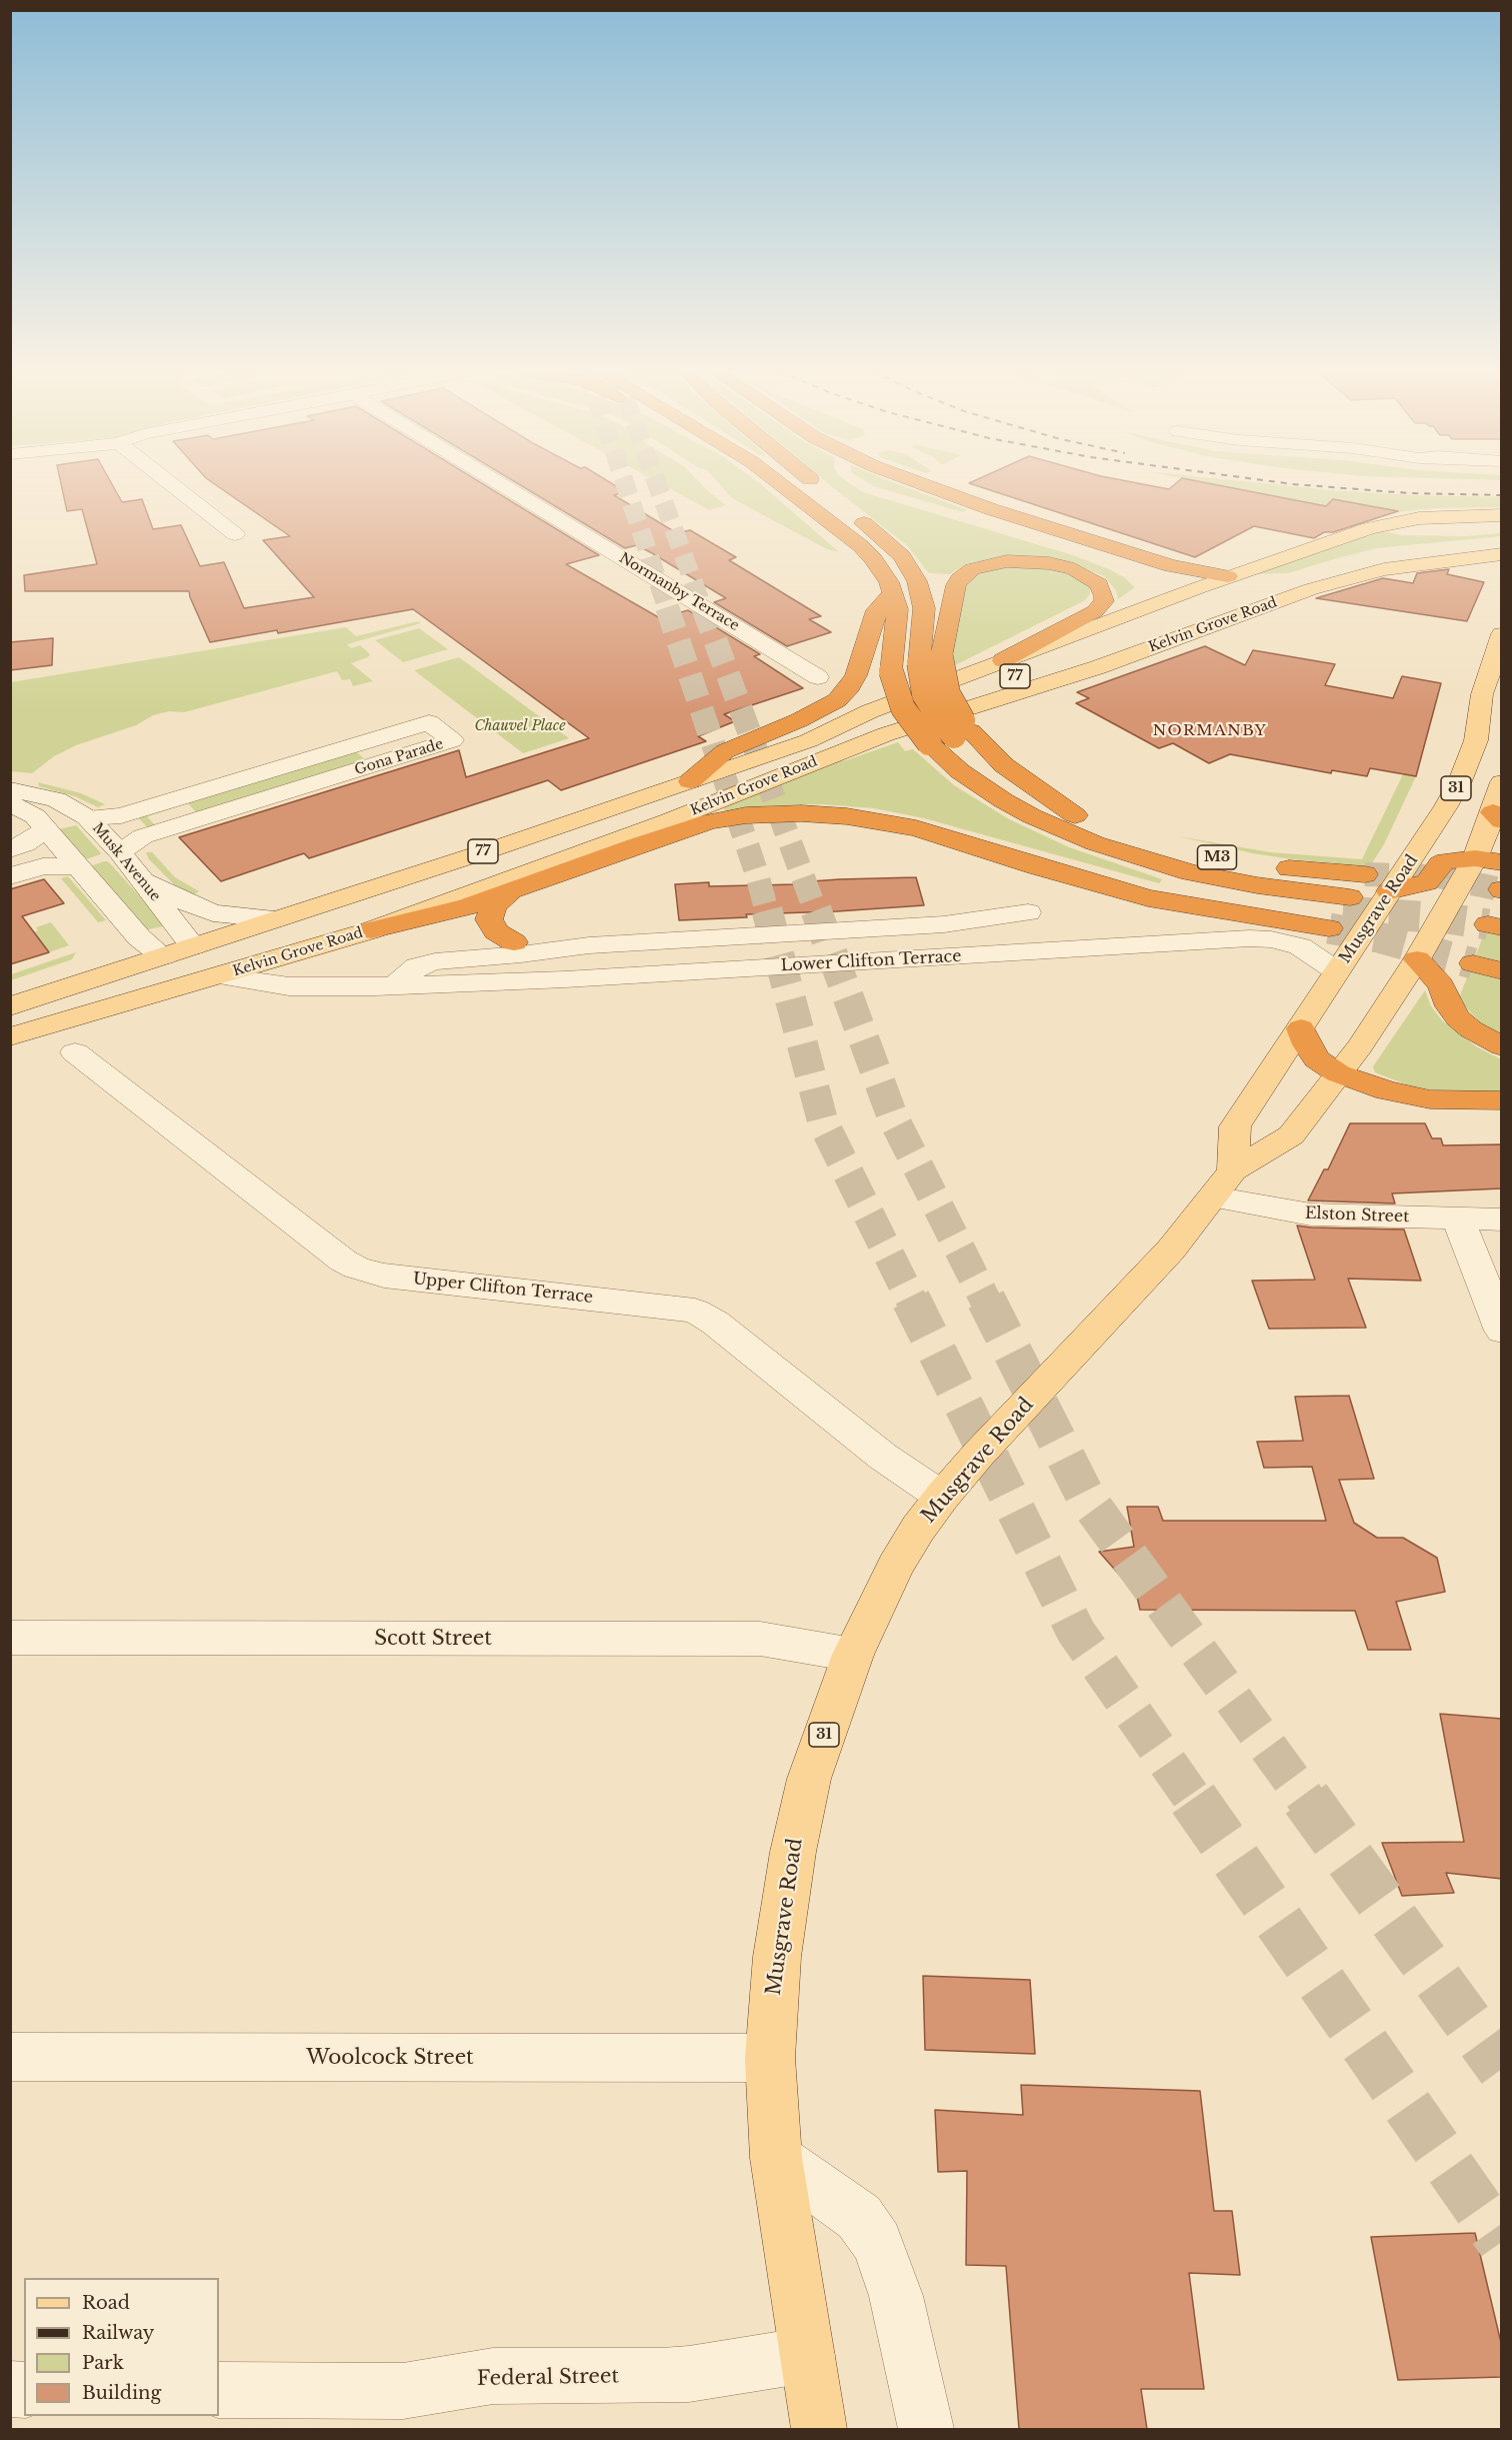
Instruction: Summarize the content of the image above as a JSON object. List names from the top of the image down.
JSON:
{
  "streets": {
    "highway": ["M3"],
    "main road": [
      "Kelvin Grove Road",
      "77",
      "31",
      "Musgrave Road"
    ],
    "street": [
      "Normanby Terrace",
      "Gona Parade",
      "Musk Avenue",
      "Lower Clifton Terrace",
      "Elston Street",
      "Upper Clifton Terrace",
      "Scott Street",
      "Woolcock Street",
      "Federal Street"
    ]
  },
  "crossings": [
    ["Kelvin Grove Road", "Musk Avenue"],
    ["Kelvin Grove Road", "Lower Clifton Terrace"],
    ["Gona Parade", "Musk Avenue"],
    ["Musgrave Road", "Lower Clifton Terrace"],
    ["Musgrave Road", "Elston Street"],
    ["Musgrave Road", "Upper Clifton Terrace"],
    ["Musgrave Road", "Scott Street"],
    ["Musgrave Road", "Woolcock Street"],
    ["Musgrave Road", "Federal Street"]
  ],
  "districts": ["NORMANBY"],
  "parks": ["Chauvel Place"],
  "legend": [
    "Road",
    "Railway",
    "Park",
    "Building"
  ]
}
